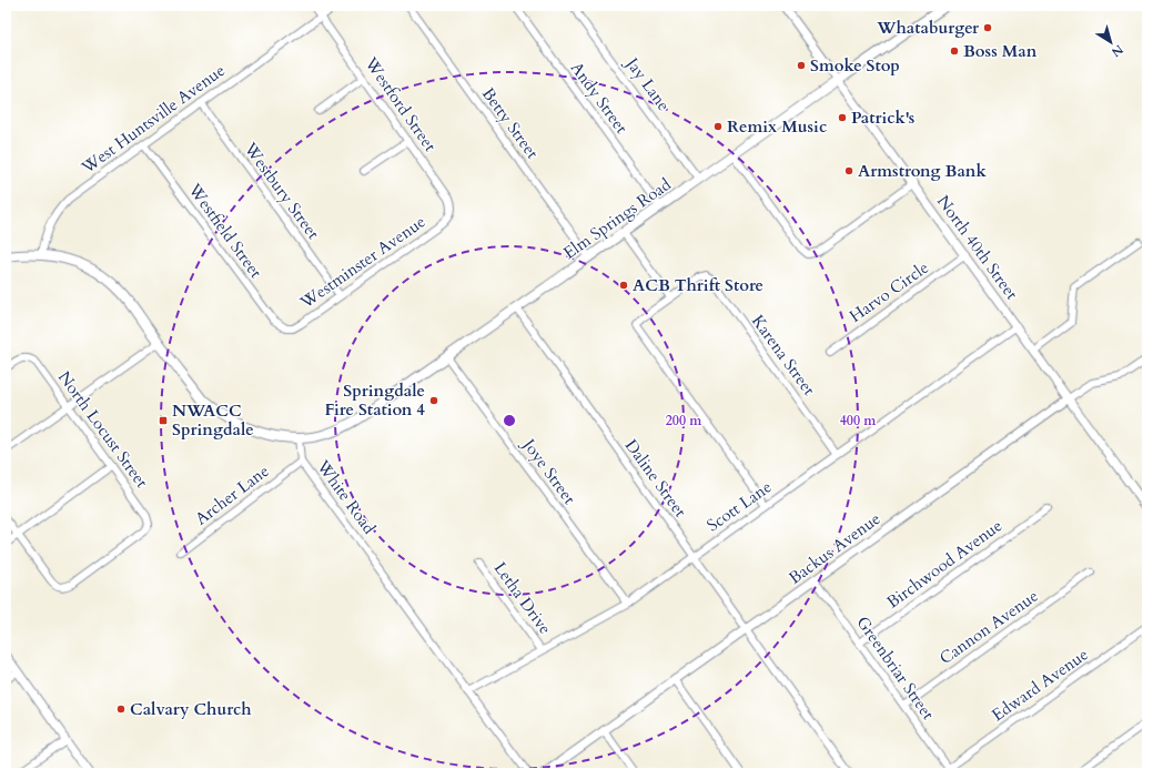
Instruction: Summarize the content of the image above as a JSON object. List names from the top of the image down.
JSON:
{
  "streets": {
    "main road": ["Elm Springs Road"],
    "street": [
      "Jay Lane",
      "Andy Street",
      "Westford Street",
      "West Huntsville Avenue",
      "Betty Street",
      "Westbury Street",
      "Westfield Street",
      "North 40th Street",
      "Westminster Avenue",
      "Harvo Circle",
      "Karena Street",
      "North Locust Street",
      "Joye Street",
      "Daline Street",
      "Archer Lane",
      "White Road",
      "Scott Lane",
      "Backus Avenue",
      "Birchwood Avenue",
      "Letha Drive",
      "Cannon Avenue",
      "Greenbriar Street",
      "Edward Avenue"
    ]
  },
  "crossings": [
    ["Jay Lane", "Elm Springs Road"],
    ["Andy Street", "Elm Springs Road"],
    ["Westford Street", "West Huntsville Avenue"],
    ["Westford Street", "Westminster Avenue"],
    ["West Huntsville Avenue", "Westbury Street"],
    ["West Huntsville Avenue", "Westfield Street"],
    ["Betty Street", "Elm Springs Road"],
    ["Westbury Street", "Westminster Avenue"],
    ["Elm Springs Road", "North 40th Street"],
    ["Elm Springs Road", "Joye Street"],
    ["Elm Springs Road", "Daline Street"],
    ["Elm Springs Road", "White Road"],
    ["Westfield Street", "Westminster Avenue"],
    ["North 40th Street", "Harvo Circle"],
    ["North 40th Street", "Scott Lane"],
    ["North 40th Street", "Backus Avenue"],
    ["Karena Street", "Scott Lane"],
    ["Joye Street", "Scott Lane"],
    ["Daline Street", "Scott Lane"],
    ["Daline Street", "Backus Avenue"],
    ["Archer Lane", "White Road"],
    ["White Road", "Scott Lane"],
    ["Scott Lane", "Letha Drive"],
    ["Backus Avenue", "Greenbriar Street"],
    ["Birchwood Avenue", "Greenbriar Street"],
    ["Cannon Avenue", "Greenbriar Street"],
    ["Greenbriar Street", "Edward Avenue"]
  ],
  "places": {
    "other": [
      "Whataburger",
      "Boss Man",
      "Smoke Stop",
      "Patrick's",
      "Remix Music",
      "Armstrong Bank",
      "ACB Thrift Store",
      "Springdale Fire Station 4",
      "Calvary Church"
    ],
    "transit": ["NWACC Springdale"]
  },
  "north": "bottom right",
  "rings": ["200 m", "400 m"]
}
